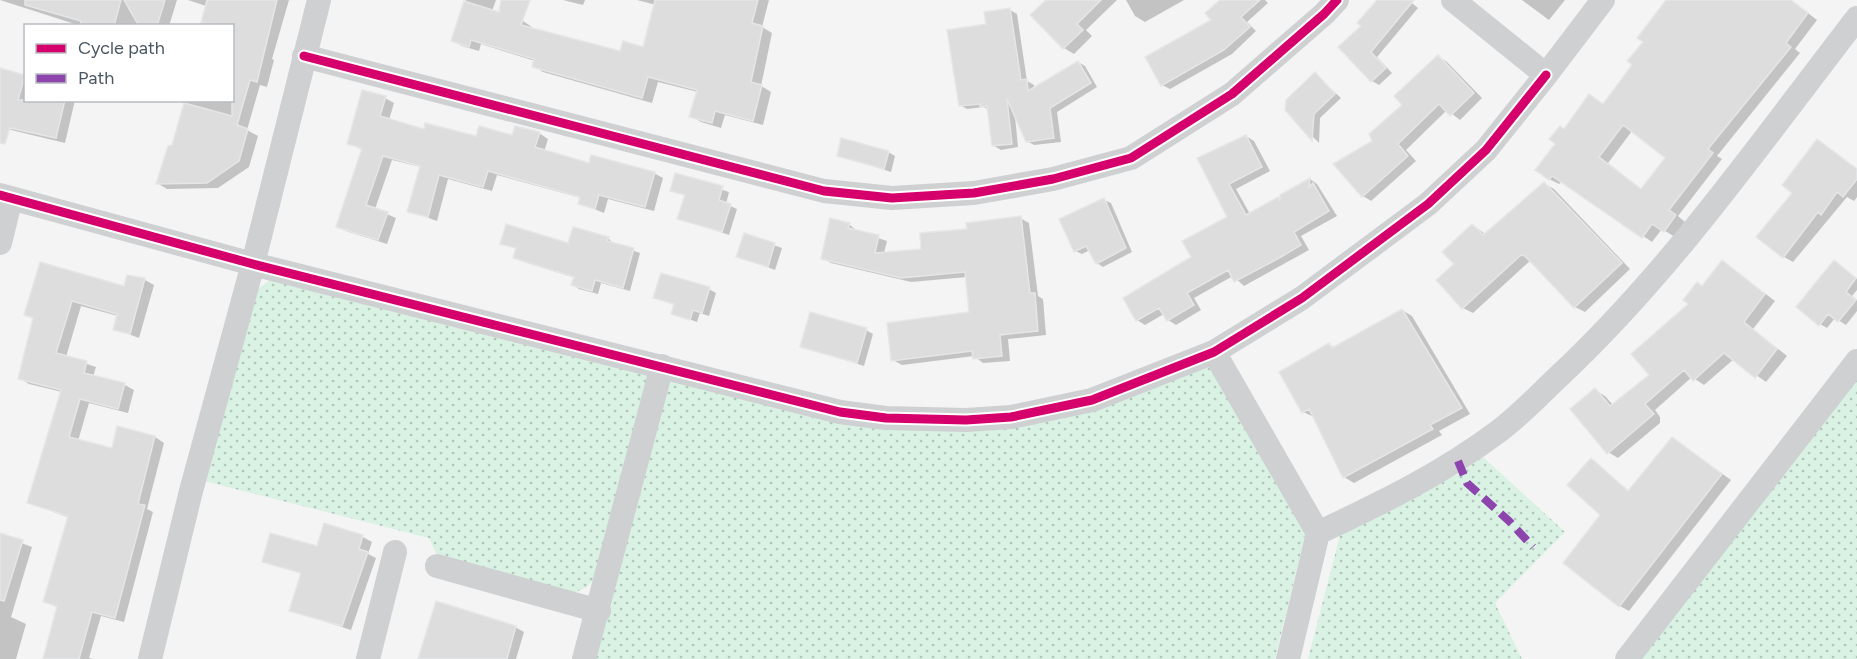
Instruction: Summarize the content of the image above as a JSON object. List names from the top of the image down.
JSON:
{
  "legend": ["Cycle path", "Path"]
}
